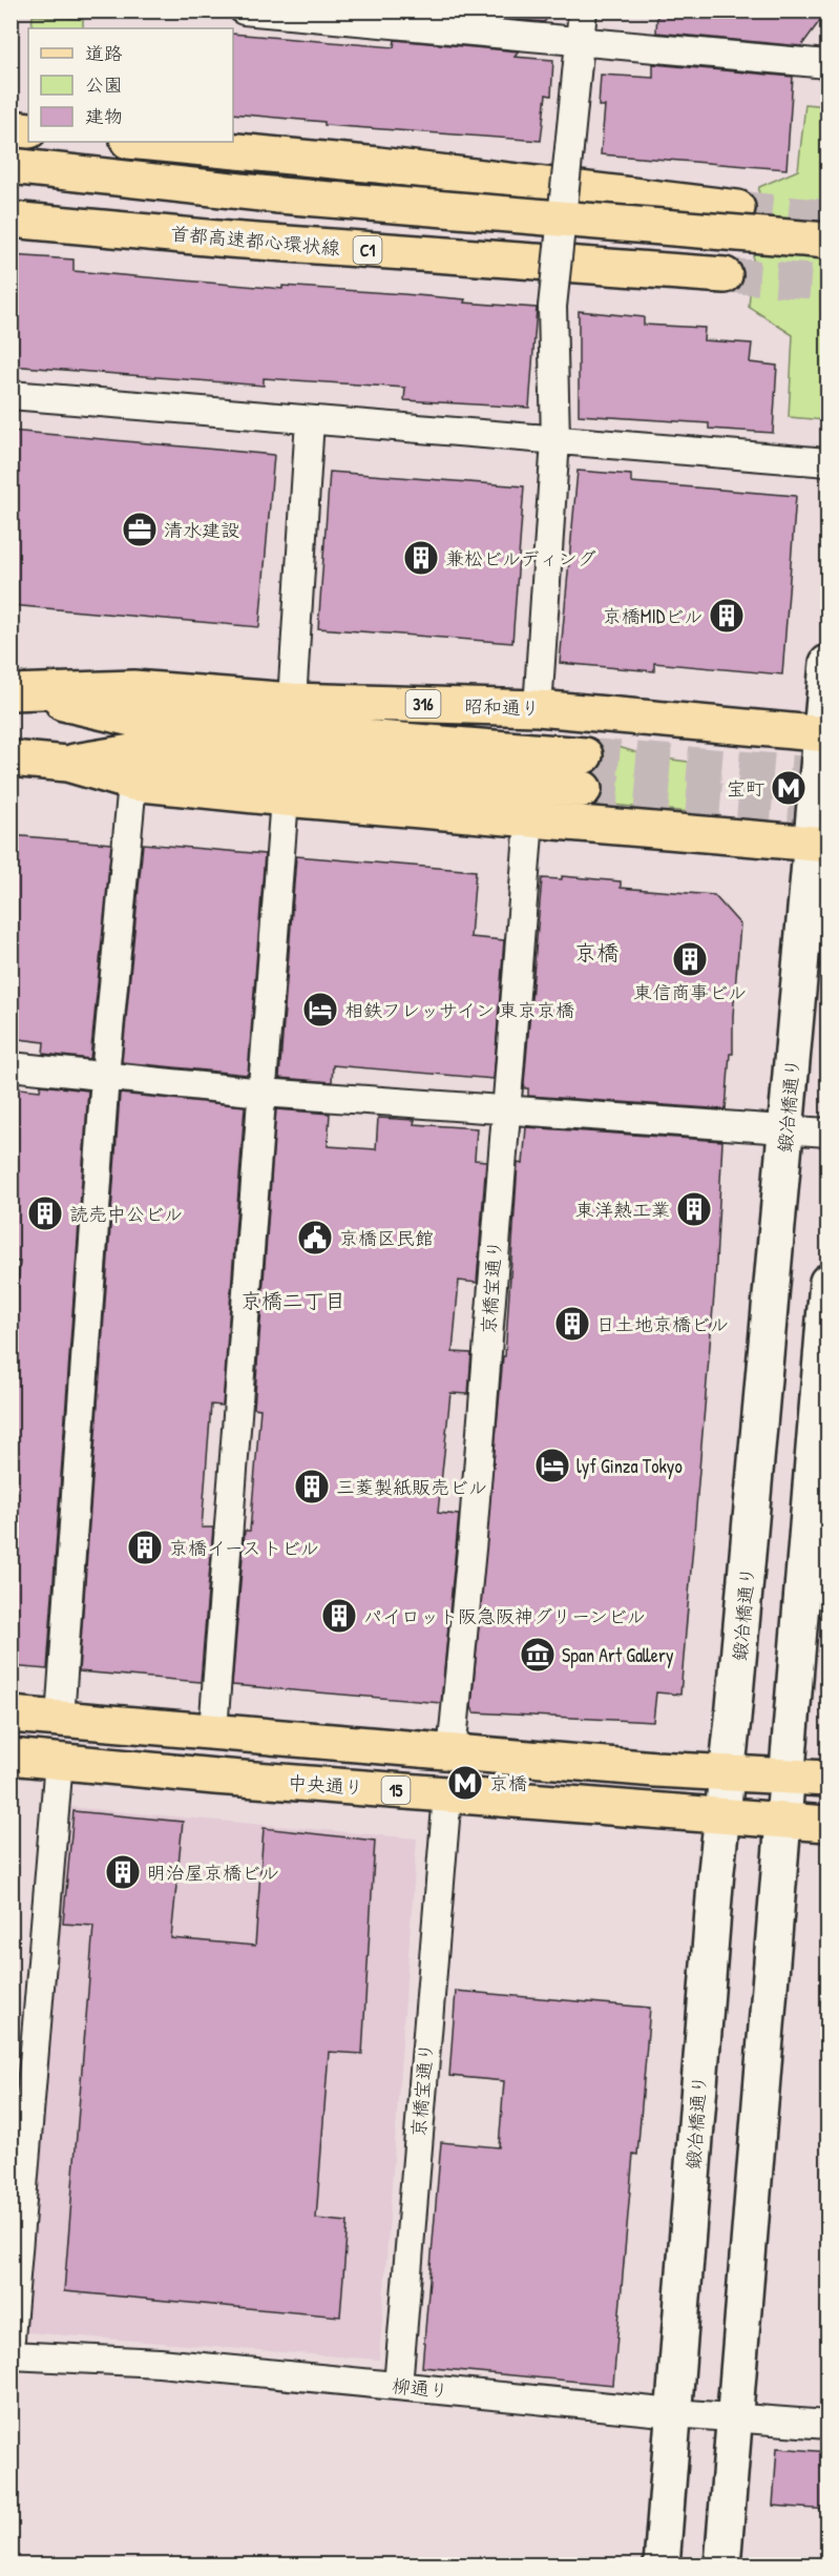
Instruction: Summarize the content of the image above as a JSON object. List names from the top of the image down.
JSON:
{
  "streets": {
    "main road": [
      "首都高速都心環状線",
      "C1",
      "316",
      "昭和通り",
      "中央通り",
      "15"
    ],
    "street": ["鍛冶橋通り", "京橋宝通り", "柳通り"]
  },
  "crossings": [
    ["昭和通り", "鍛冶橋通り"],
    ["昭和通り", "京橋宝通り"],
    ["鍛冶橋通り", "中央通り"],
    ["鍛冶橋通り", "15"],
    ["鍛冶橋通り", "柳通り"],
    ["京橋宝通り", "中央通り"],
    ["京橋宝通り", "15"],
    ["京橋宝通り", "柳通り"]
  ],
  "districts": ["京橋", "京橋二丁目"],
  "places": {
    "office": ["清水建設"],
    "building": [
      "兼松ビルディング",
      "京橋MIDビル",
      "東信商事ビル",
      "東洋熱工業",
      "読売中公ビル",
      "日土地京橋ビル",
      "三菱製紙販売ビル",
      "京橋イーストビル",
      "パイロット阪急阪神グリーンビル",
      "明治屋京橋ビル"
    ],
    "metro station": ["宝町", "京橋"],
    "hotel": ["相鉄フレッサイン 東京京橋", "lyf Ginza Tokyo"],
    "public building": ["京橋区民館"],
    "museum": ["Span Art Gallery"]
  },
  "legend": ["道路", "公園", "建物"]
}
